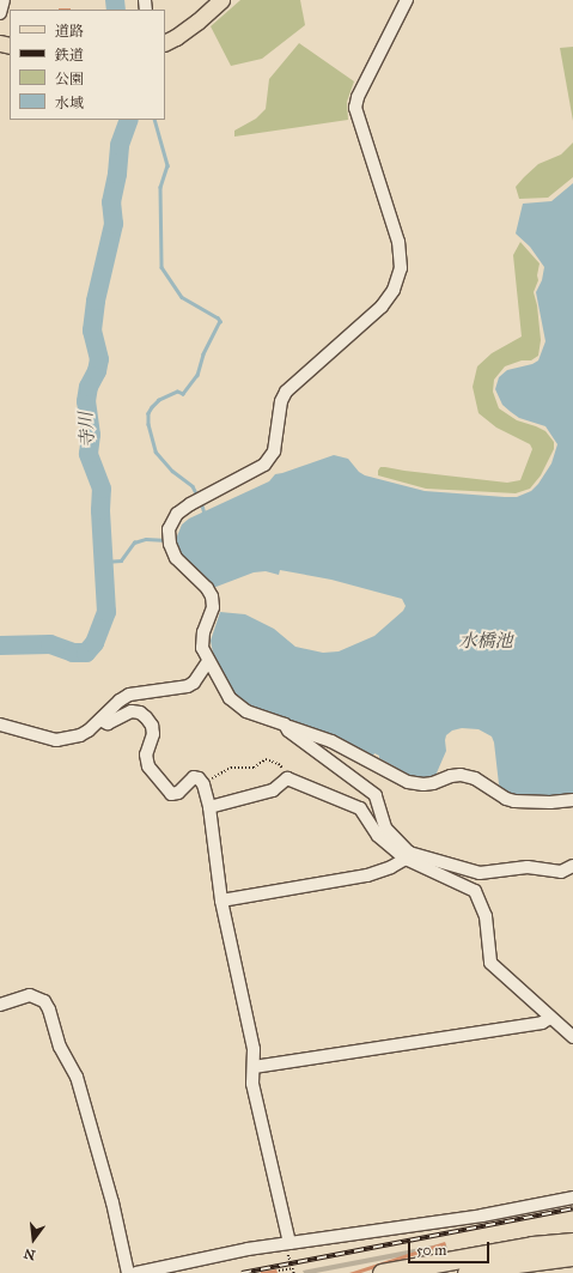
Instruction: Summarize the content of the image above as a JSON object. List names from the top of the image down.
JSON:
{
  "water": ["寺川", "水橋池"],
  "legend": [
    "道路",
    "鉄道",
    "公園",
    "水域"
  ],
  "scale_bar": "50 m",
  "north": "bottom"
}
